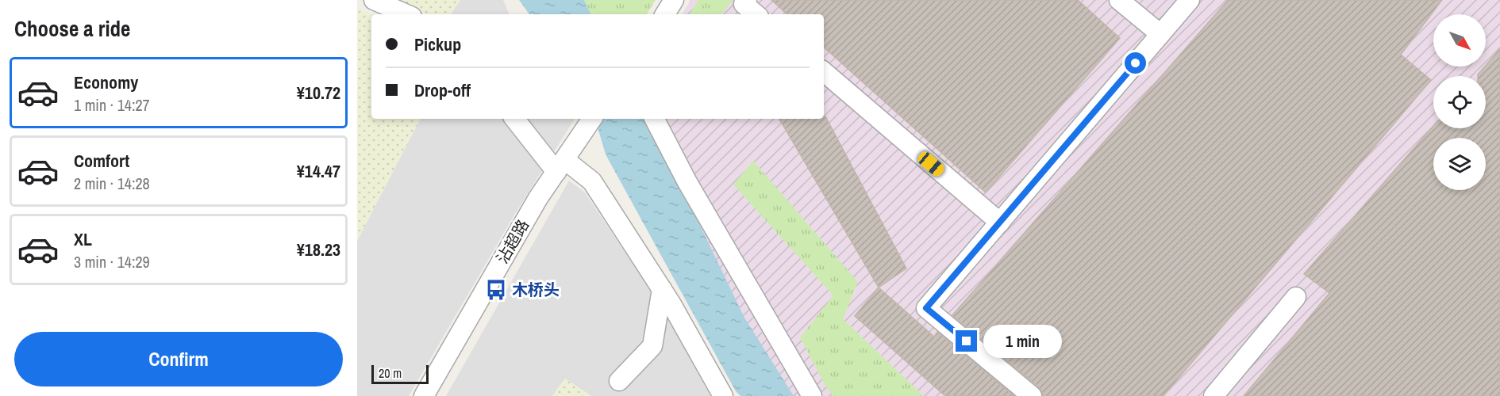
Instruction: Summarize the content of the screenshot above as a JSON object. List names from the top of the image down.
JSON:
{
  "streets": {
    "street": ["沾超路"]
  },
  "places": {
    "bus stop": ["木桥头"]
  },
  "scale_bar": "20 m",
  "north": "bottom right",
  "page": {
    "heading": "Choose a ride",
    "banner": ["Pickup", "Drop-off"],
    "list": [
      {
        "name": "Economy",
        "note": "1 min · 14:27",
        "value": "¥10.72"
      },
      {
        "name": "Comfort",
        "note": "2 min · 14:28",
        "value": "¥14.47"
      },
      {
        "name": "XL",
        "note": "3 min · 14:29",
        "value": "¥18.23"
      }
    ],
    "buttons": "Confirm",
    "bubble": "1 min",
    "scale": "20 m"
  }
}
